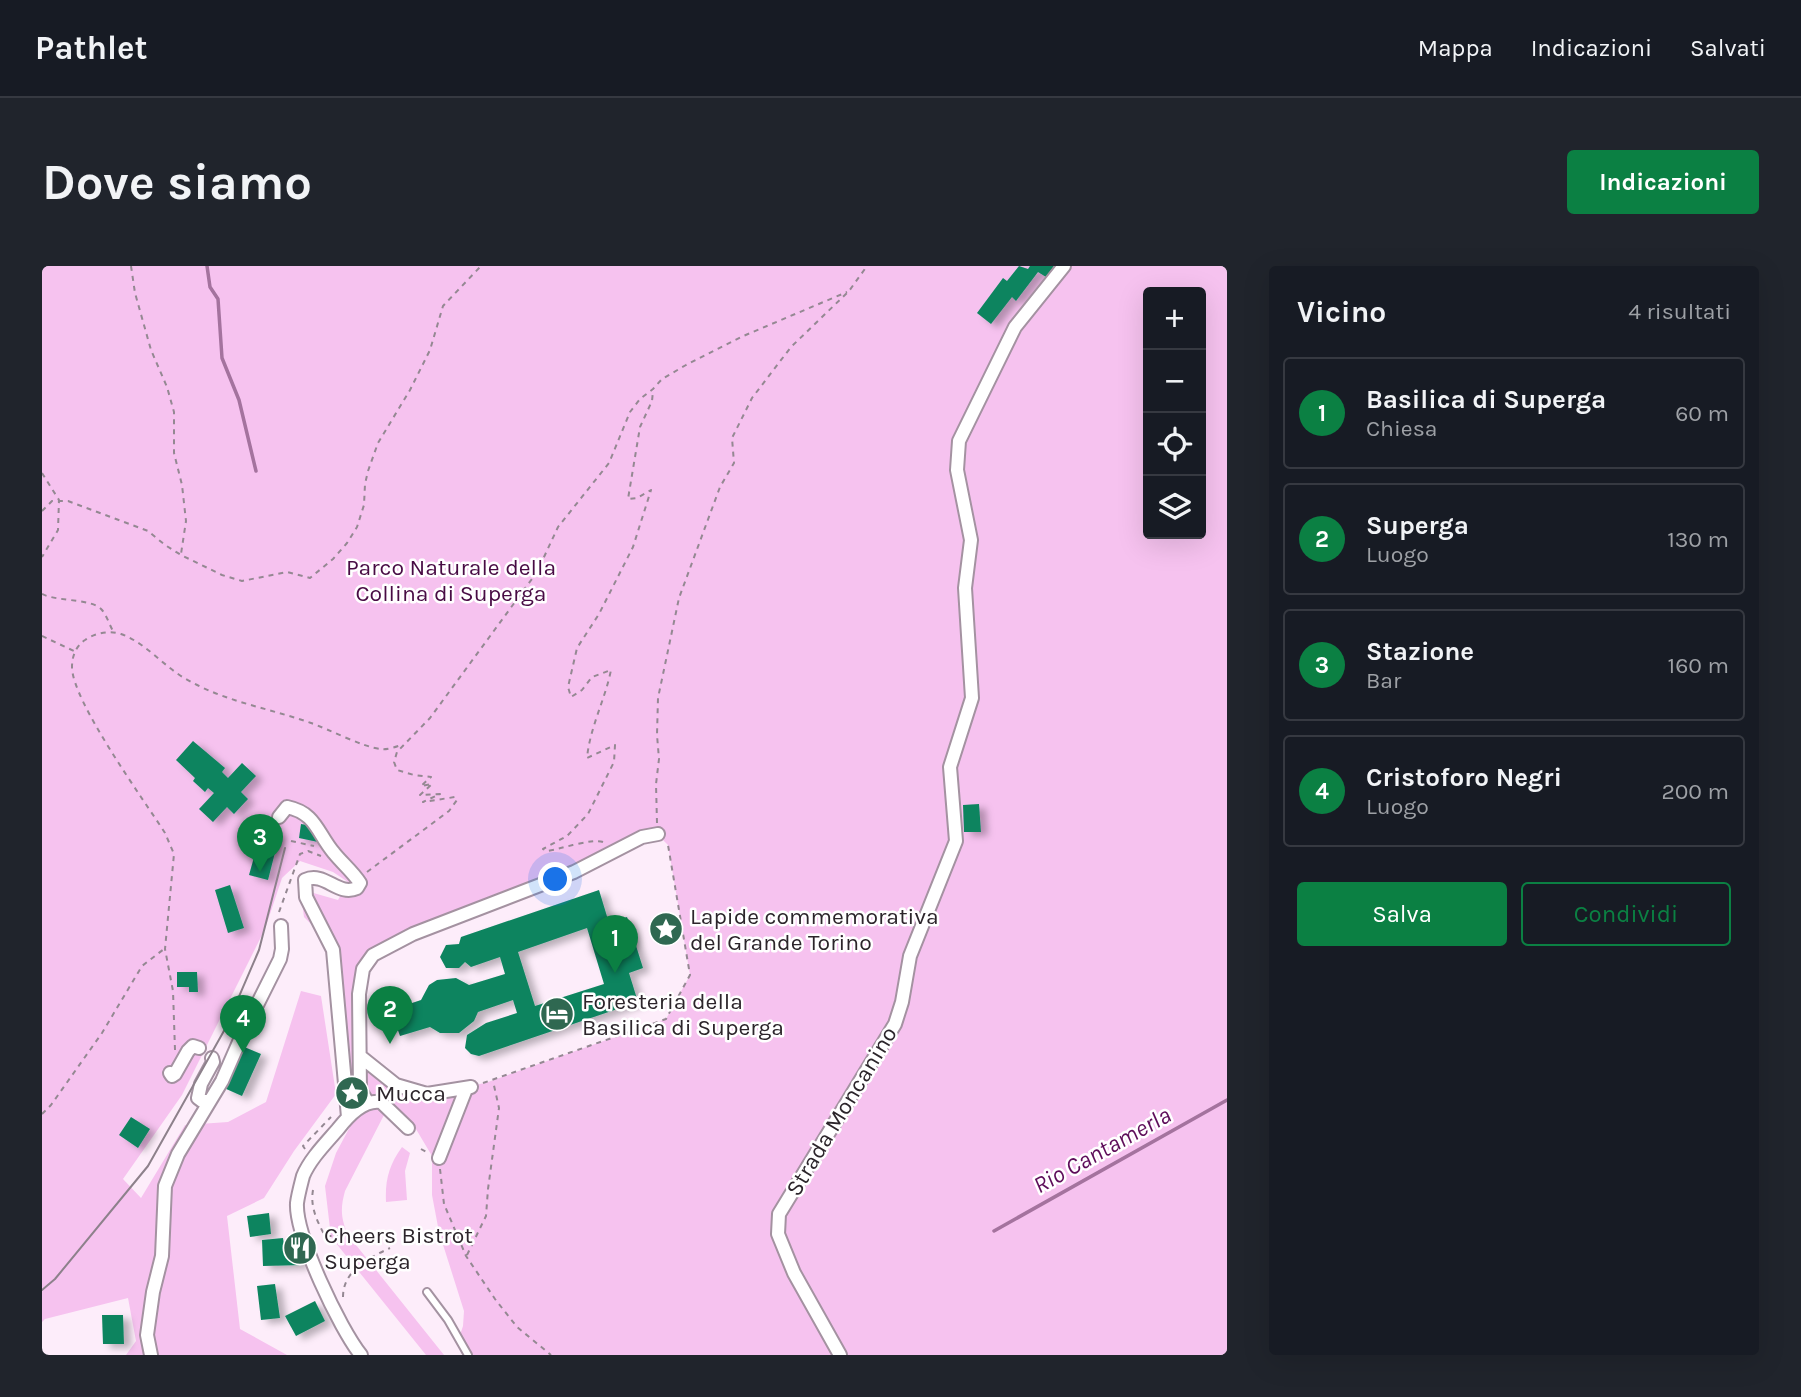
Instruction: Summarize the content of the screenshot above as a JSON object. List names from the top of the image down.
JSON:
{
  "streets": {
    "street": ["Strada Moncanino"]
  },
  "water": ["Rio Cantamerla"],
  "parks": ["Parco Naturale della Collina di Superga"],
  "places": {
    "place": ["Lapide commemorativa del Grande Torino", "Mucca"],
    "hotel": ["Foresteria della Basilica di Superga"],
    "restaurant": ["Cheers Bistrot Superga"]
  },
  "page": {
    "header": "Pathlet",
    "nav": ["Mappa", "Indicazioni", "Salvati"],
    "buttons": [
      "Indicazioni",
      ["Salva", "Condividi"]
    ],
    "title": "Dove siamo",
    "heading": ["Vicino", "4 risultati"],
    "map_buttons": ["+", "−"],
    "list": [
      {
        "mark": "1",
        "name": "Basilica di Superga",
        "note": "Chiesa",
        "value": "60 m"
      },
      {
        "mark": "2",
        "name": "Superga",
        "note": "Luogo",
        "value": "130 m"
      },
      {
        "mark": "3",
        "name": "Stazione",
        "note": "Bar",
        "value": "160 m"
      },
      {
        "mark": "4",
        "name": "Cristoforo Negri",
        "note": "Luogo",
        "value": "200 m"
      }
    ],
    "pins": [
      "3",
      "1",
      "2",
      "4"
    ]
  }
}
